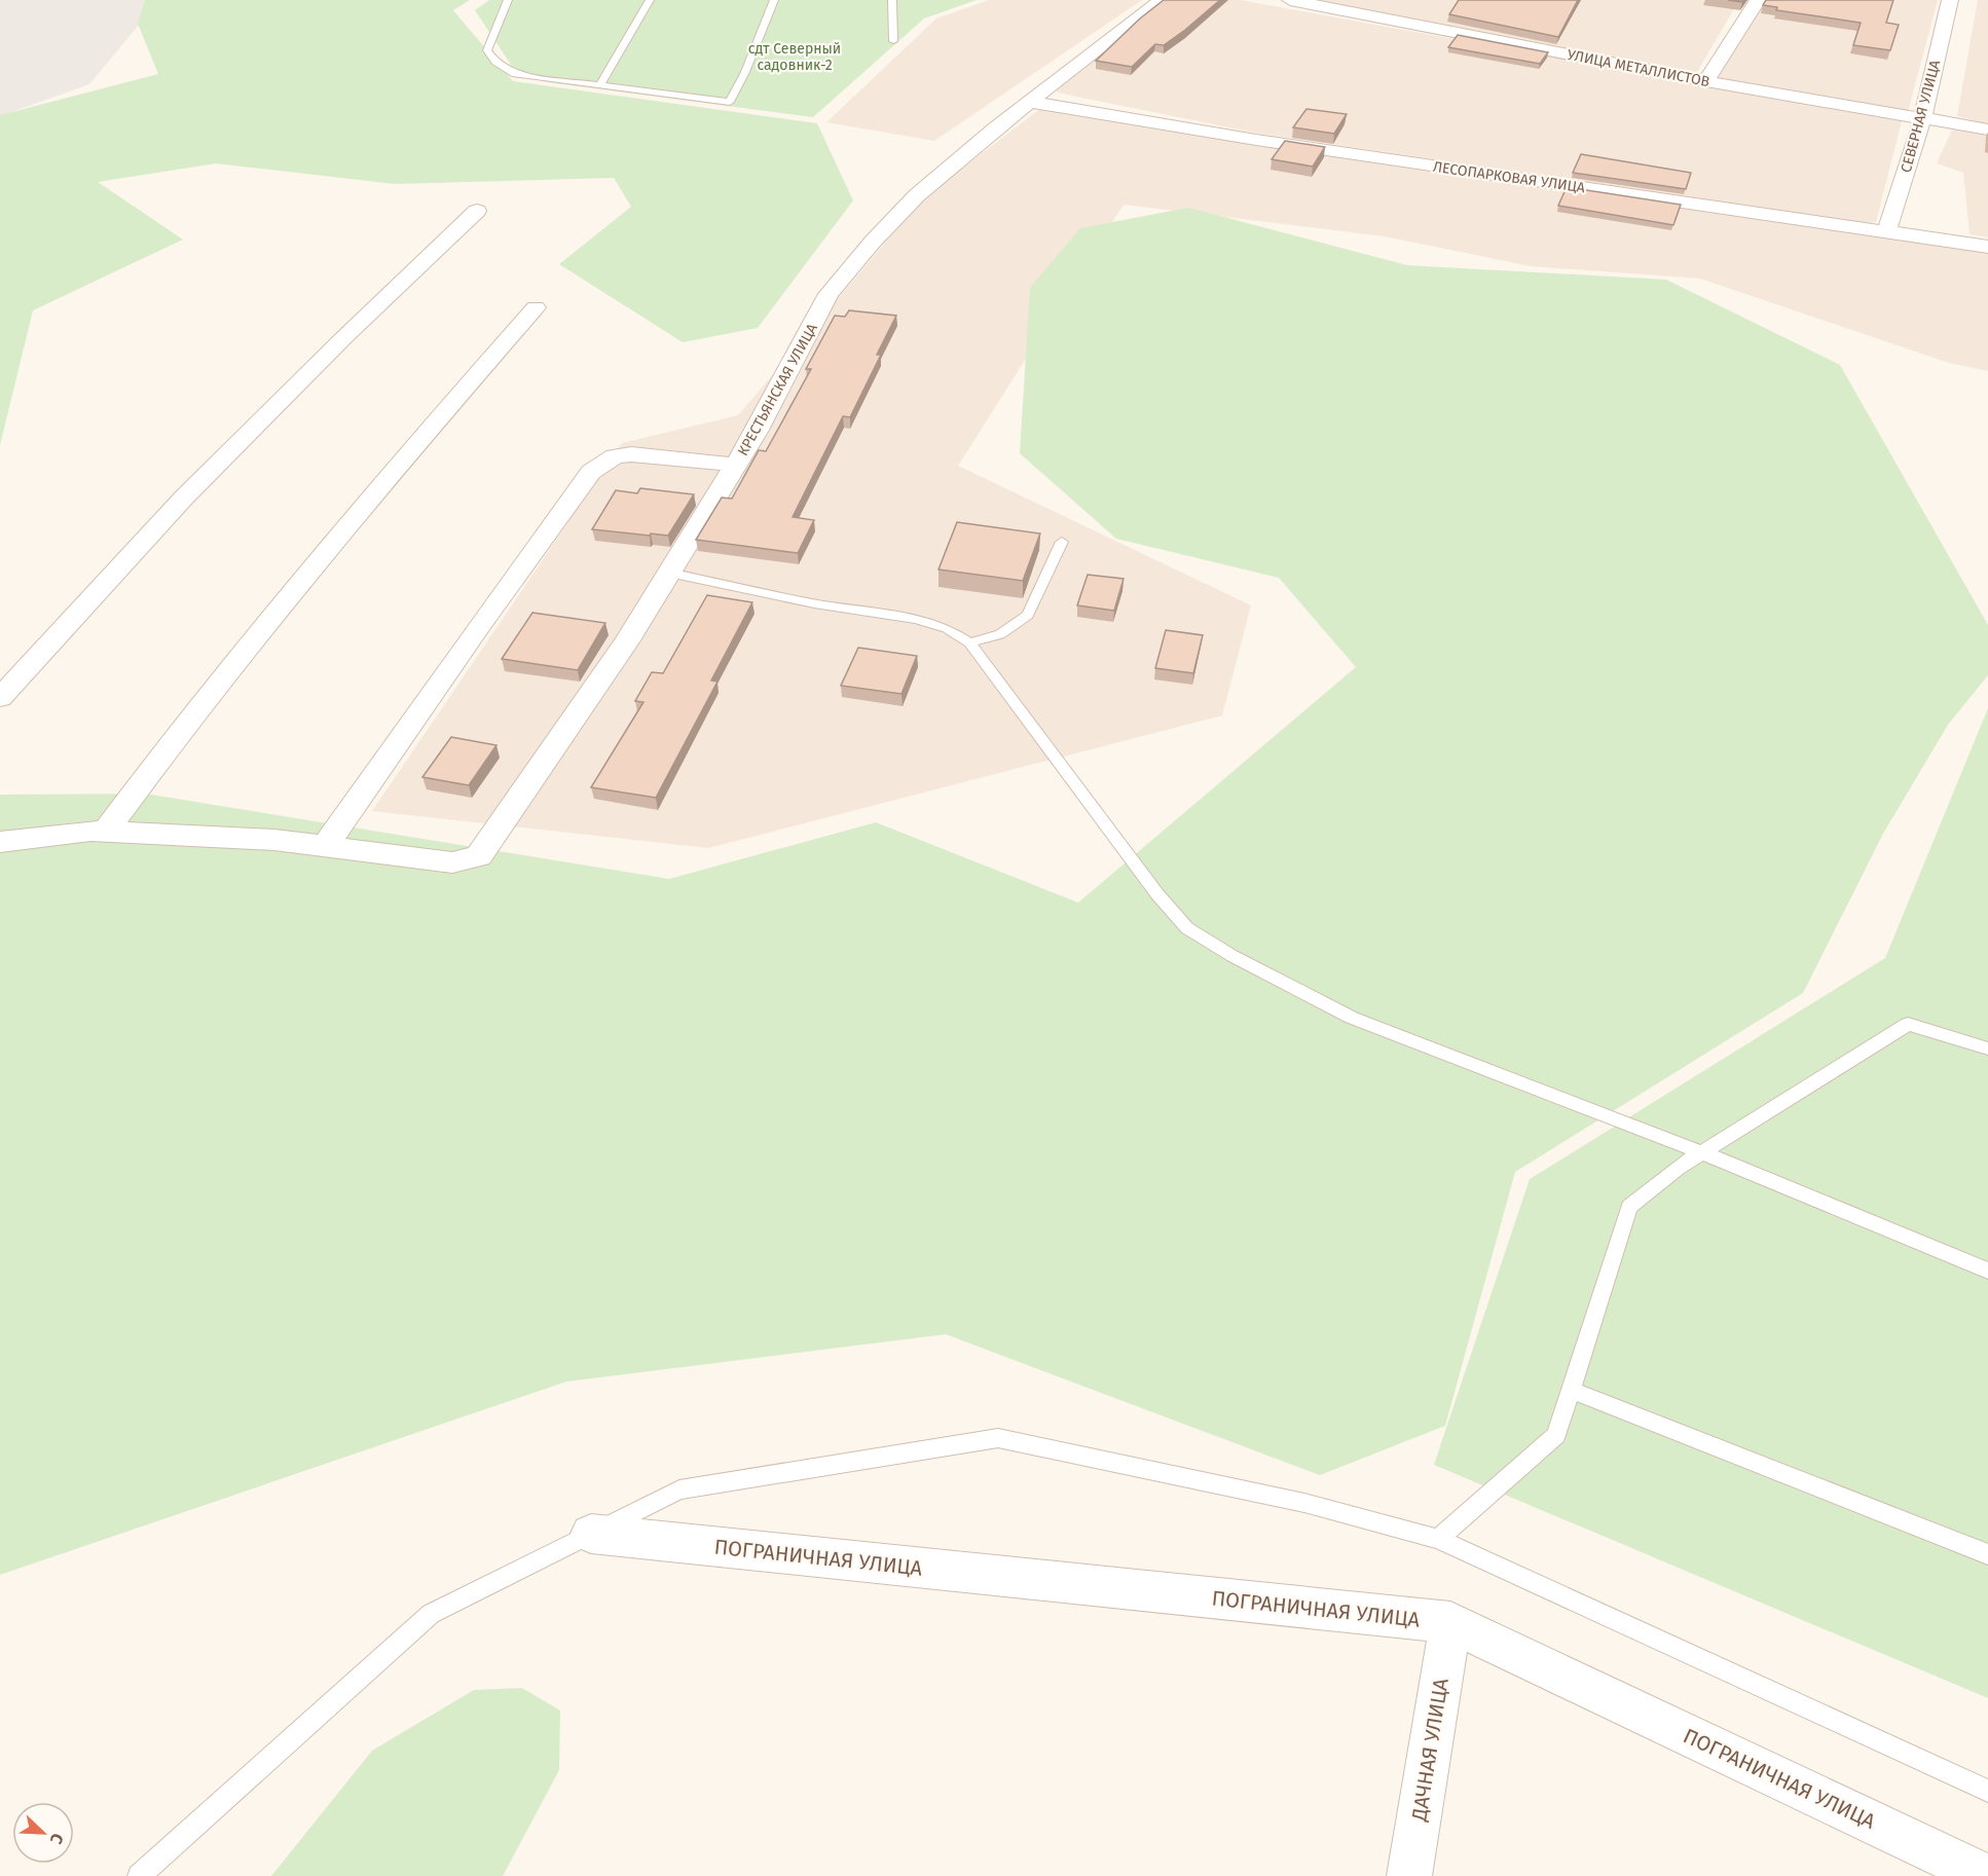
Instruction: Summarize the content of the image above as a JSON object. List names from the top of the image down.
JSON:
{
  "streets": {
    "street": [
      "УЛИЦА МЕТАЛЛИСТОВ",
      "СЕВЕРНАЯ УЛИЦА",
      "ЛЕСОПАРКОВАЯ УЛИЦА",
      "КРЕСТЬЯНСКАЯ УЛИЦА",
      "ПОГРАНИЧНАЯ УЛИЦА",
      "ДАЧНАЯ УЛИЦА"
    ]
  },
  "crossings": [
    ["УЛИЦА МЕТАЛЛИСТОВ", "СЕВЕРНАЯ УЛИЦА"],
    ["СЕВЕРНАЯ УЛИЦА", "ЛЕСОПАРКОВАЯ УЛИЦА"],
    ["ЛЕСОПАРКОВАЯ УЛИЦА", "КРЕСТЬЯНСКАЯ УЛИЦА"],
    ["ПОГРАНИЧНАЯ УЛИЦА", "ДАЧНАЯ УЛИЦА"]
  ],
  "parks": ["сдт Северный садовник-2"],
  "north": "bottom right"
}
